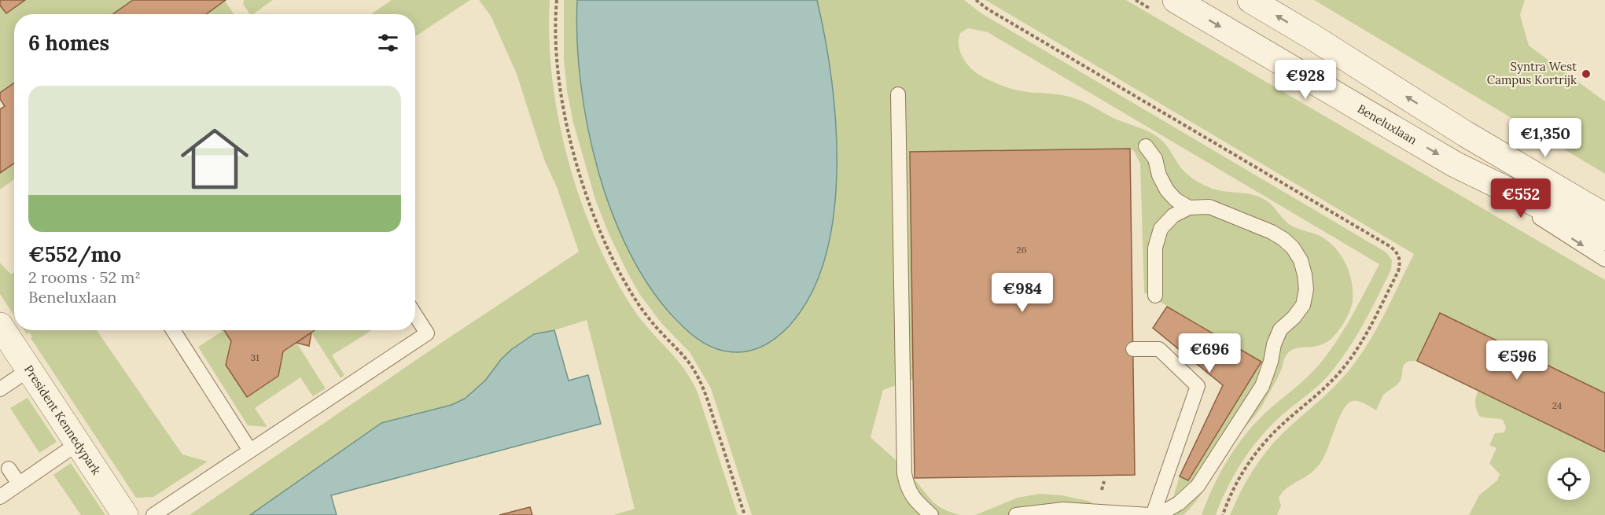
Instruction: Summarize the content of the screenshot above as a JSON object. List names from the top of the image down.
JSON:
{
  "streets": {
    "main road": ["Beneluxlaan", "President Kennedypark"]
  },
  "places": ["Syntra West Campus Kortrijk"],
  "house_numbers": ["26", "31", "24"],
  "page": {
    "heading": "6 homes",
    "price": [
      "€928",
      "€1,350",
      "€552",
      "€984",
      "€696",
      "€596"
    ],
    "list": [
      {
        "name": "€552/mo",
        "note": "2 rooms · 52 m² · Beneluxlaan"
      }
    ]
  }
}
